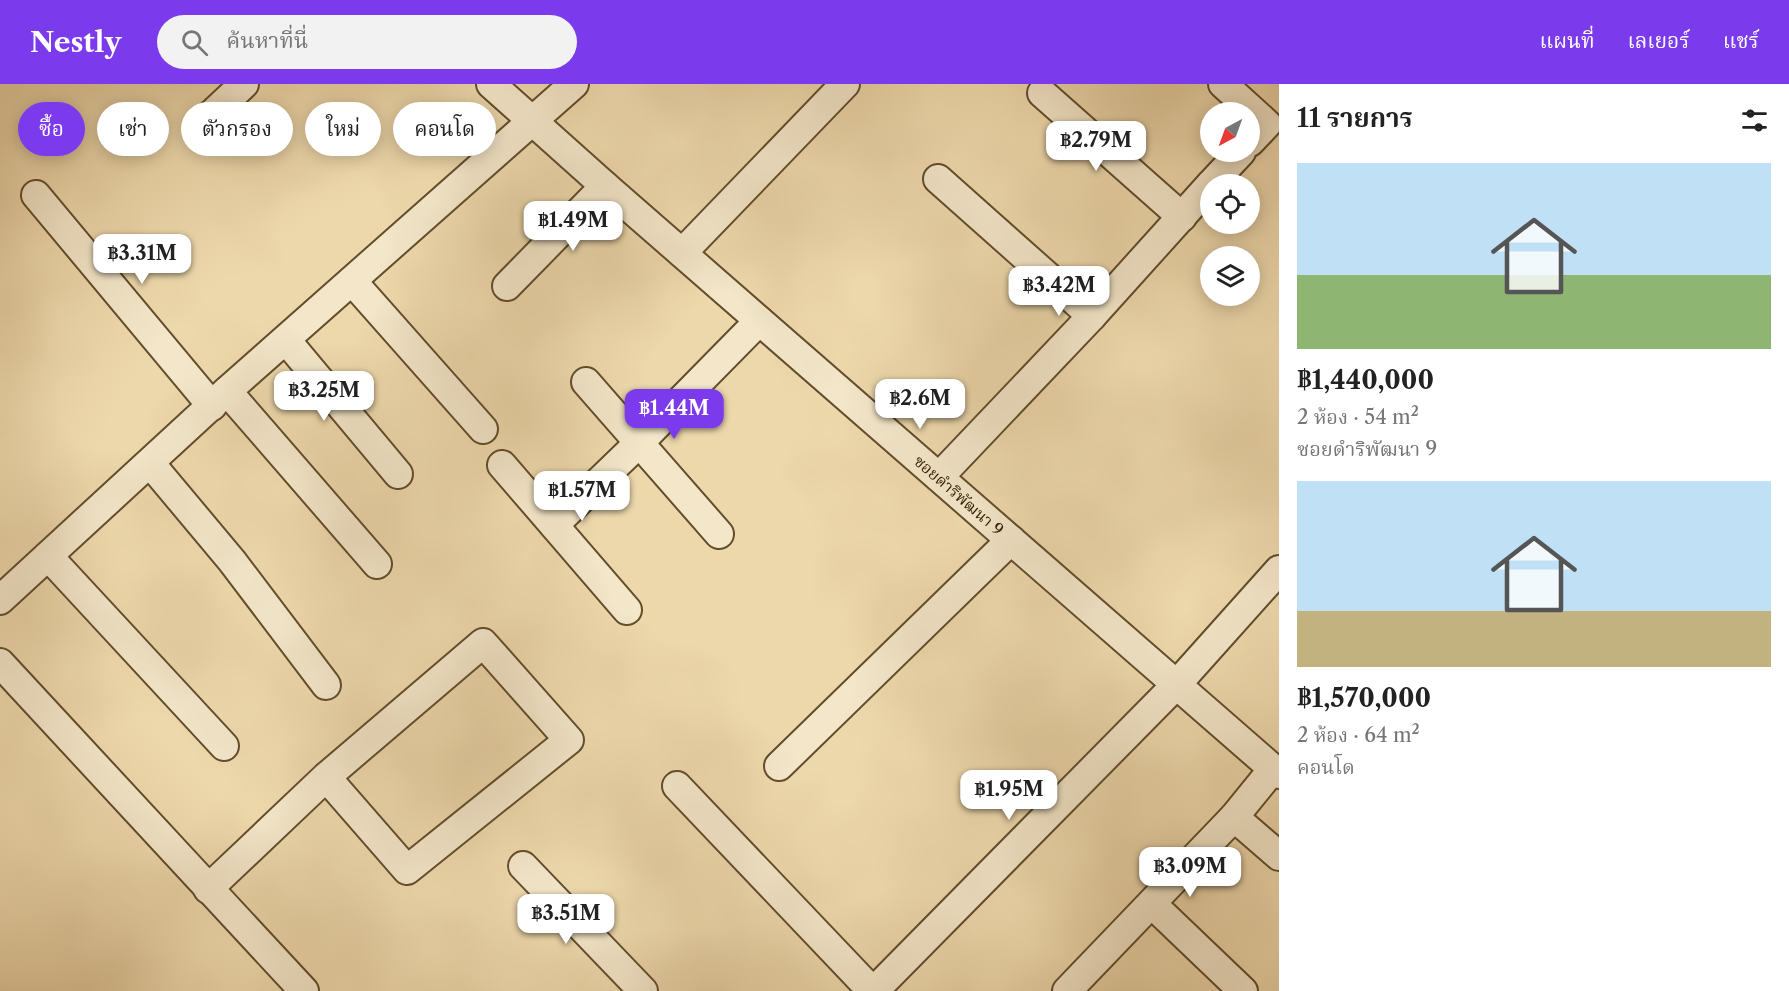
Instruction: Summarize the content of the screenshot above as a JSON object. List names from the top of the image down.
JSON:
{
  "streets": {
    "street": ["ซอยดำริพัฒนา 9"]
  },
  "north": "bottom left",
  "page": {
    "header": "Nestly",
    "search": "ค้นหาที่นี่",
    "nav": ["แผนที่", "เลเยอร์", "แชร์"],
    "heading": "11 รายการ",
    "chip": [
      "ซื้อ",
      "เช่า",
      "ตัวกรอง",
      "ใหม่",
      "คอนโด"
    ],
    "price": [
      "฿2.79M",
      "฿1.49M",
      "฿3.31M",
      "฿3.42M",
      "฿3.25M",
      "฿2.6M",
      "฿1.44M",
      "฿1.57M",
      "฿1.95M",
      "฿3.09M",
      "฿3.51M"
    ],
    "list": [
      {
        "name": "฿1,440,000",
        "note": "2 ห้อง · 54 m² · ซอยดำริพัฒนา 9"
      },
      {
        "name": "฿1,570,000",
        "note": "2 ห้อง · 64 m² · คอนโด"
      }
    ]
  }
}
